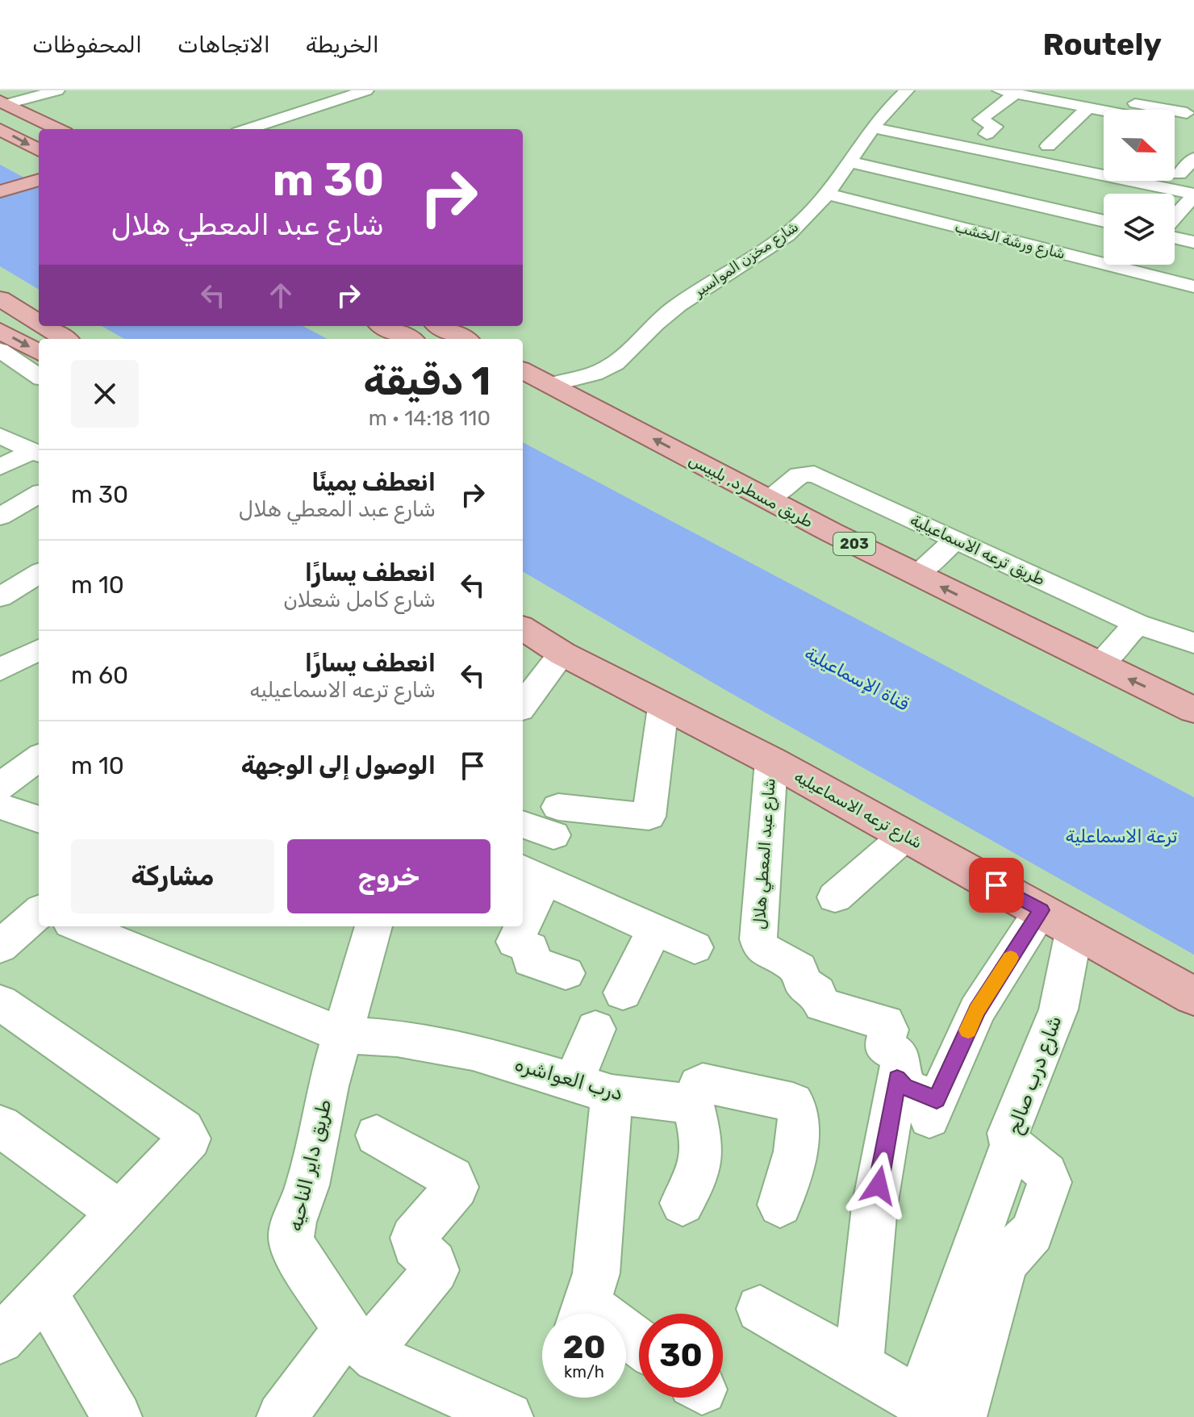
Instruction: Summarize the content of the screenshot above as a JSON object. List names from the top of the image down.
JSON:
{
  "streets": {
    "main road": ["طريق مسطرد, بلبيس", "203", "شارع ترعه الاسماعيليه"],
    "street": [
      "شارع ورشة الخشب",
      "شارع مخزن المواسير",
      "طريق ترعه الاسماعيلية",
      "شارع عبد المعطي هلال",
      "شارع درب صالح",
      "درب العواشره",
      "طريق داير الناحيه"
    ]
  },
  "crossings": [
    ["شارع ورشة الخشب", "شارع مخزن المواسير"],
    ["شارع مخزن المواسير", "طريق مسطرد, بلبيس"],
    ["طريق مسطرد, بلبيس", "طريق ترعه الاسماعيلية"],
    ["شارع ترعه الاسماعيليه", "شارع عبد المعطي هلال"],
    ["شارع ترعه الاسماعيليه", "شارع درب صالح"],
    ["درب العواشره", "طريق داير الناحيه"]
  ],
  "water": ["قناة الإسماعيلية", "ترعة الاسماعلية"],
  "north": "right",
  "page": {
    "header": "Routely",
    "nav": ["الخريطة", "الاتجاهات", "المحفوظات"],
    "turn": ["30 m", "شارع عبد المعطي هلال"],
    "heading": ["1 دقيقة", "110 m · 14:18"],
    "list": [
      {
        "name": "انعطف يمينًا",
        "note": "شارع عبد المعطي هلال",
        "value": "30 m"
      },
      {
        "name": "انعطف يسارًا",
        "note": "شارع كامل شعلان",
        "value": "10 m"
      },
      {
        "name": "انعطف يسارًا",
        "note": "شارع ترعه الاسماعيليه",
        "value": "60 m"
      },
      {
        "name": "الوصول إلى الوجهة",
        "value": "10 m"
      }
    ],
    "buttons": ["خروج", "مشاركة"],
    "speed": "20 km/h",
    "limit": "30"
  }
}
